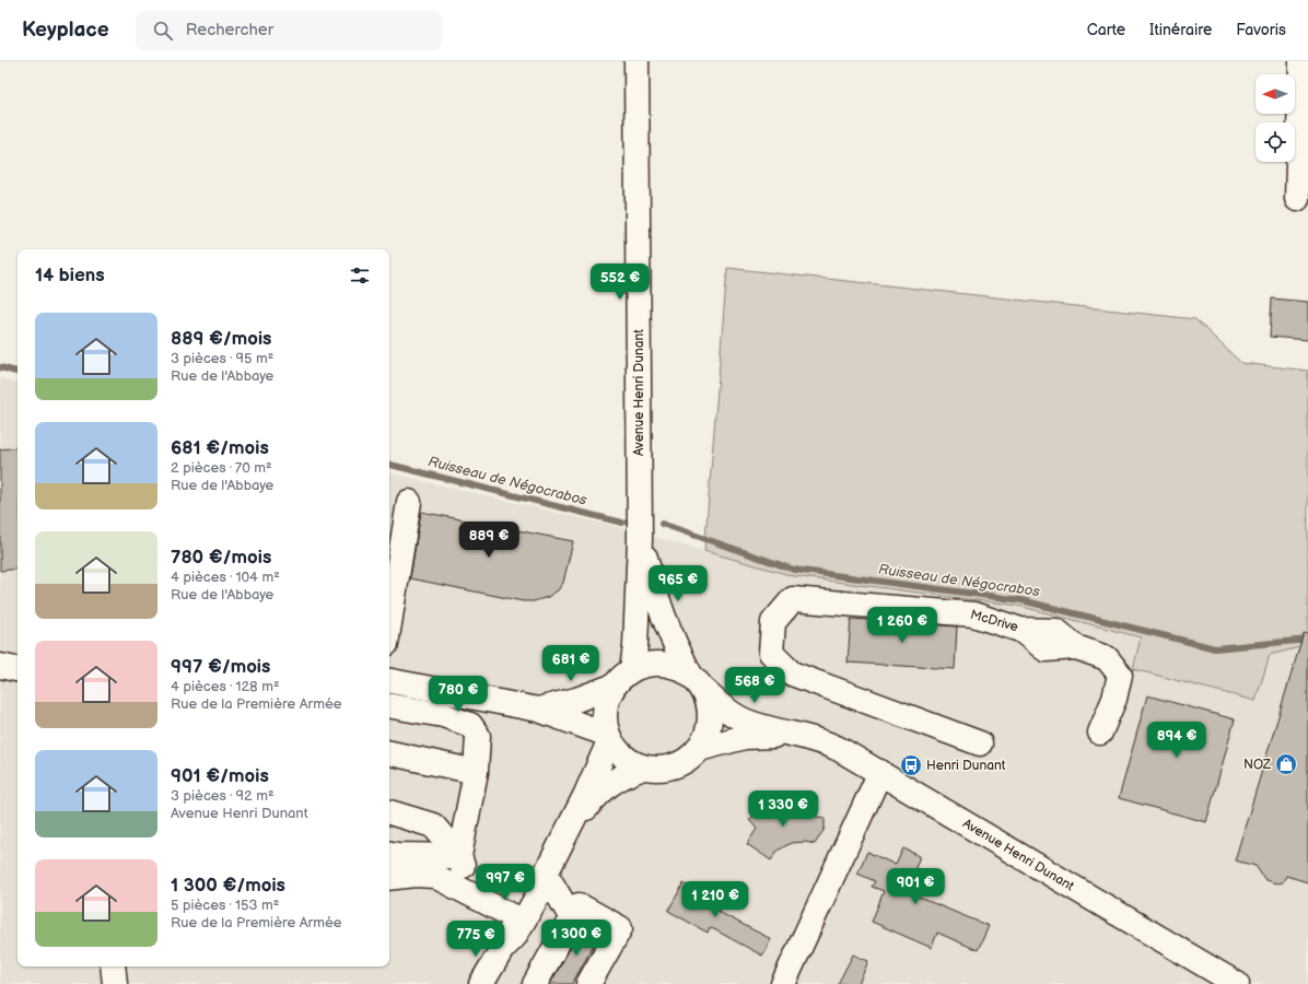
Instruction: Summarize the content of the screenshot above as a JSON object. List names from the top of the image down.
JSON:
{
  "streets": {
    "main road": ["Avenue Henri Dunant", "McDrive"]
  },
  "water": ["Ruisseau de Négocrabos"],
  "places": {
    "shop": ["NOZ"],
    "bus stop": ["Henri Dunant"]
  },
  "north": "left",
  "page": {
    "header": "Keyplace",
    "search": "Rechercher",
    "nav": ["Carte", "Itinéraire", "Favoris"],
    "heading": "14 biens",
    "price": [
      "552 €",
      "889 €",
      "965 €",
      "1 260 €",
      "681 €",
      "568 €",
      "780 €",
      "894 €",
      "1 330 €",
      "997 €",
      "901 €",
      "1 210 €",
      "1 300 €",
      "775 €"
    ],
    "list": [
      {
        "name": "889 €/mois",
        "note": "3 pièces · 95 m² · Rue de l'Abbaye"
      },
      {
        "name": "681 €/mois",
        "note": "2 pièces · 70 m² · Rue de l'Abbaye"
      },
      {
        "name": "780 €/mois",
        "note": "4 pièces · 104 m² · Rue de l'Abbaye"
      },
      {
        "name": "997 €/mois",
        "note": "4 pièces · 128 m² · Rue de la Première Armée"
      },
      {
        "name": "901 €/mois",
        "note": "3 pièces · 92 m² · Avenue Henri Dunant"
      },
      {
        "name": "1 300 €/mois",
        "note": "5 pièces · 153 m² · Rue de la Première Armée"
      }
    ]
  }
}
